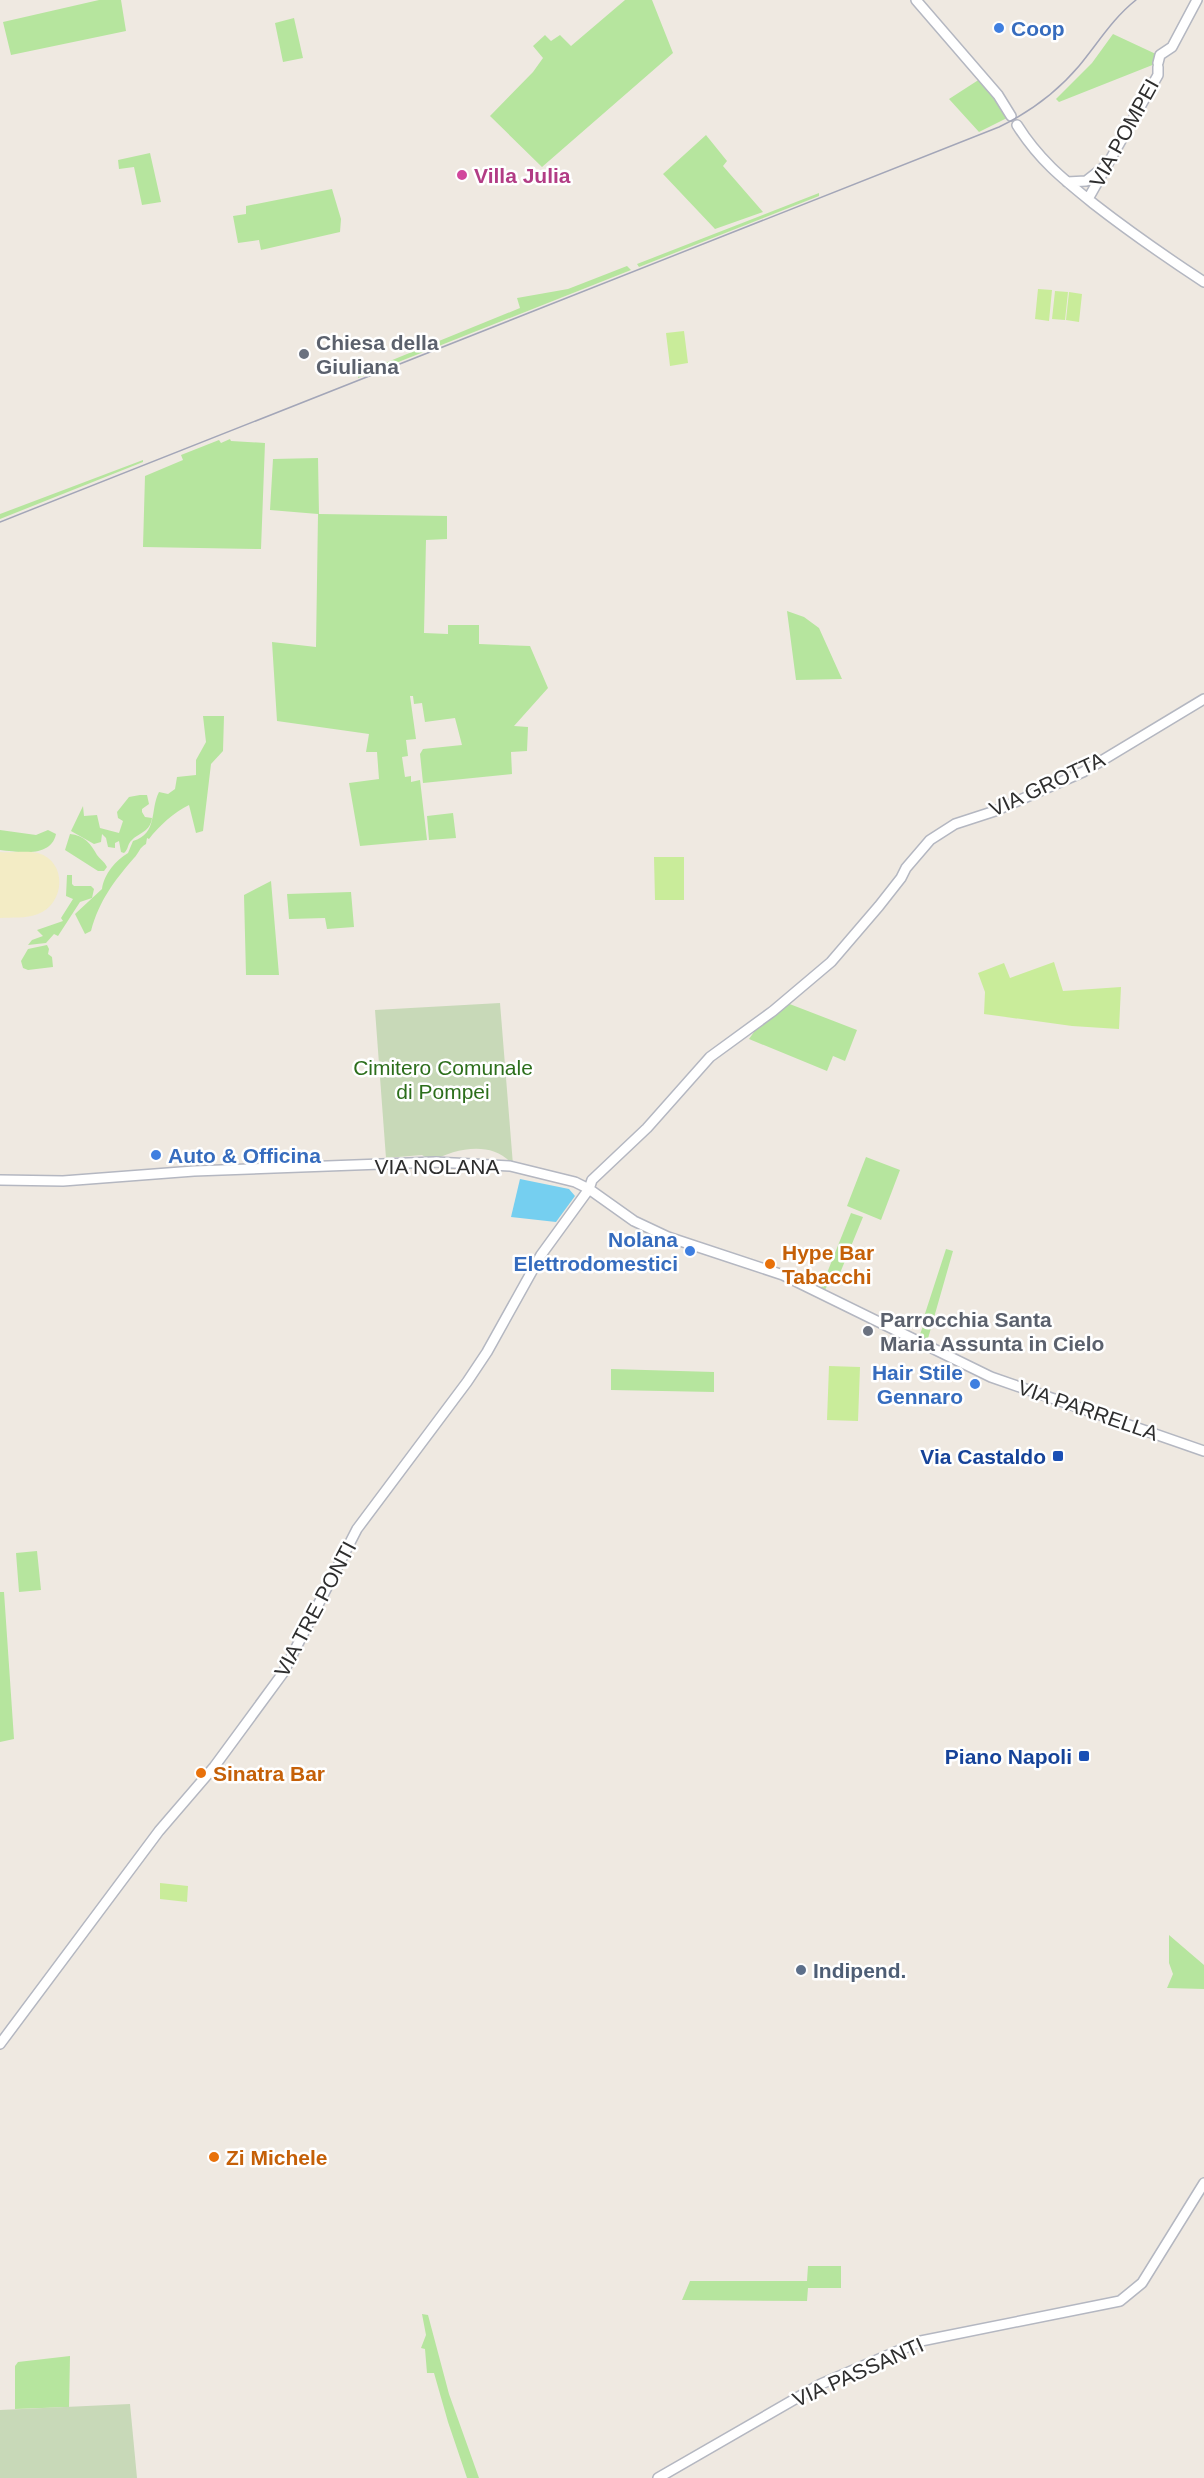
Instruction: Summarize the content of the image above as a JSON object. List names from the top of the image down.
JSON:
{
  "streets": {
    "street": [
      "VIA POMPEI",
      "VIA GROTTA",
      "VIA NOLANA",
      "VIA PARRELLA",
      "VIA TRE PONTI",
      "VIA PASSANTI"
    ]
  },
  "crossings": [
    ["VIA GROTTA", "VIA NOLANA"],
    ["VIA GROTTA", "VIA TRE PONTI"],
    ["VIA NOLANA", "VIA PARRELLA"],
    ["VIA NOLANA", "VIA TRE PONTI"]
  ],
  "parks": ["Cimitero Comunale di Pompei"],
  "places": {
    "other": [
      "Coop",
      "Villa Julia",
      "Chiesa della Giuliana",
      "Auto & Officina",
      "Nolana Elettrodomestici",
      "Hype Bar Tabacchi",
      "Parrocchia Santa Maria Assunta in Cielo",
      "Hair Stile Gennaro",
      "Sinatra Bar",
      "Indipend.",
      "Zi Michele"
    ],
    "transit": ["Via Castaldo", "Piano Napoli"]
  }
}
